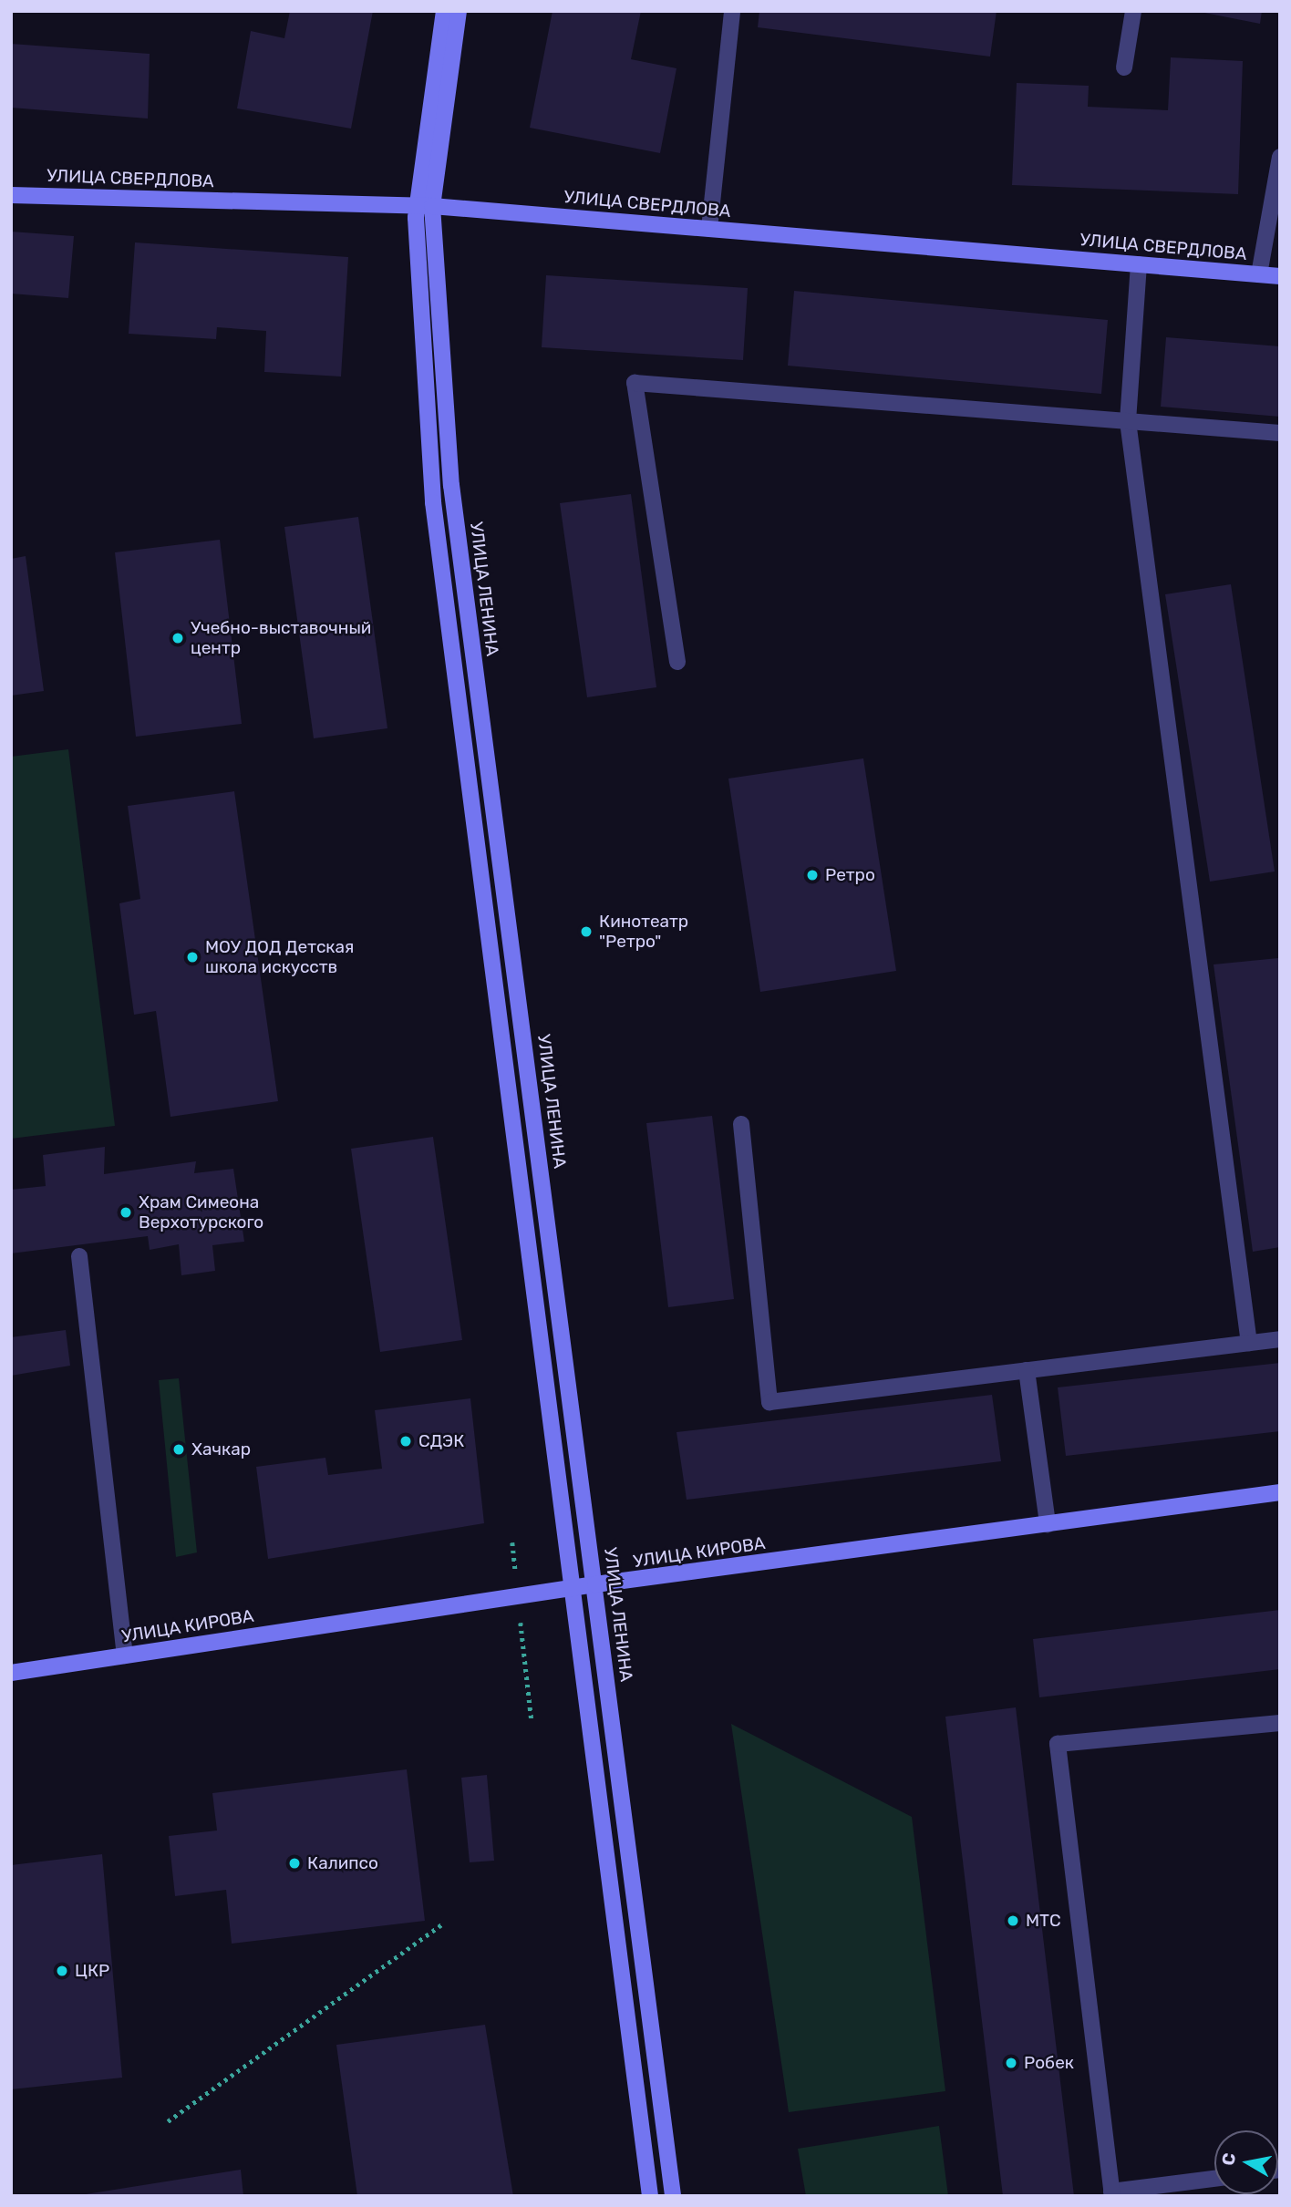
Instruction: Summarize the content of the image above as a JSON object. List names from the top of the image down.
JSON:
{
  "streets": {
    "main road": ["УЛИЦА СВЕРДЛОВА", "УЛИЦА ЛЕНИНА", "УЛИЦА КИРОВА"]
  },
  "crossings": [
    ["УЛИЦА СВЕРДЛОВА", "УЛИЦА ЛЕНИНА"],
    ["УЛИЦА ЛЕНИНА", "УЛИЦА КИРОВА"]
  ],
  "places": [
    "Учебно-выставочный центр",
    "Ретро",
    "Кинотеатр \"Ретро\"",
    "МОУ ДОД Детская школа искусств",
    "Храм Симеона Верхотурского",
    "СДЭК",
    "Хачкар",
    "Калипсо",
    "МТС",
    "ЦКР",
    "Робек"
  ],
  "north": "left"
}
